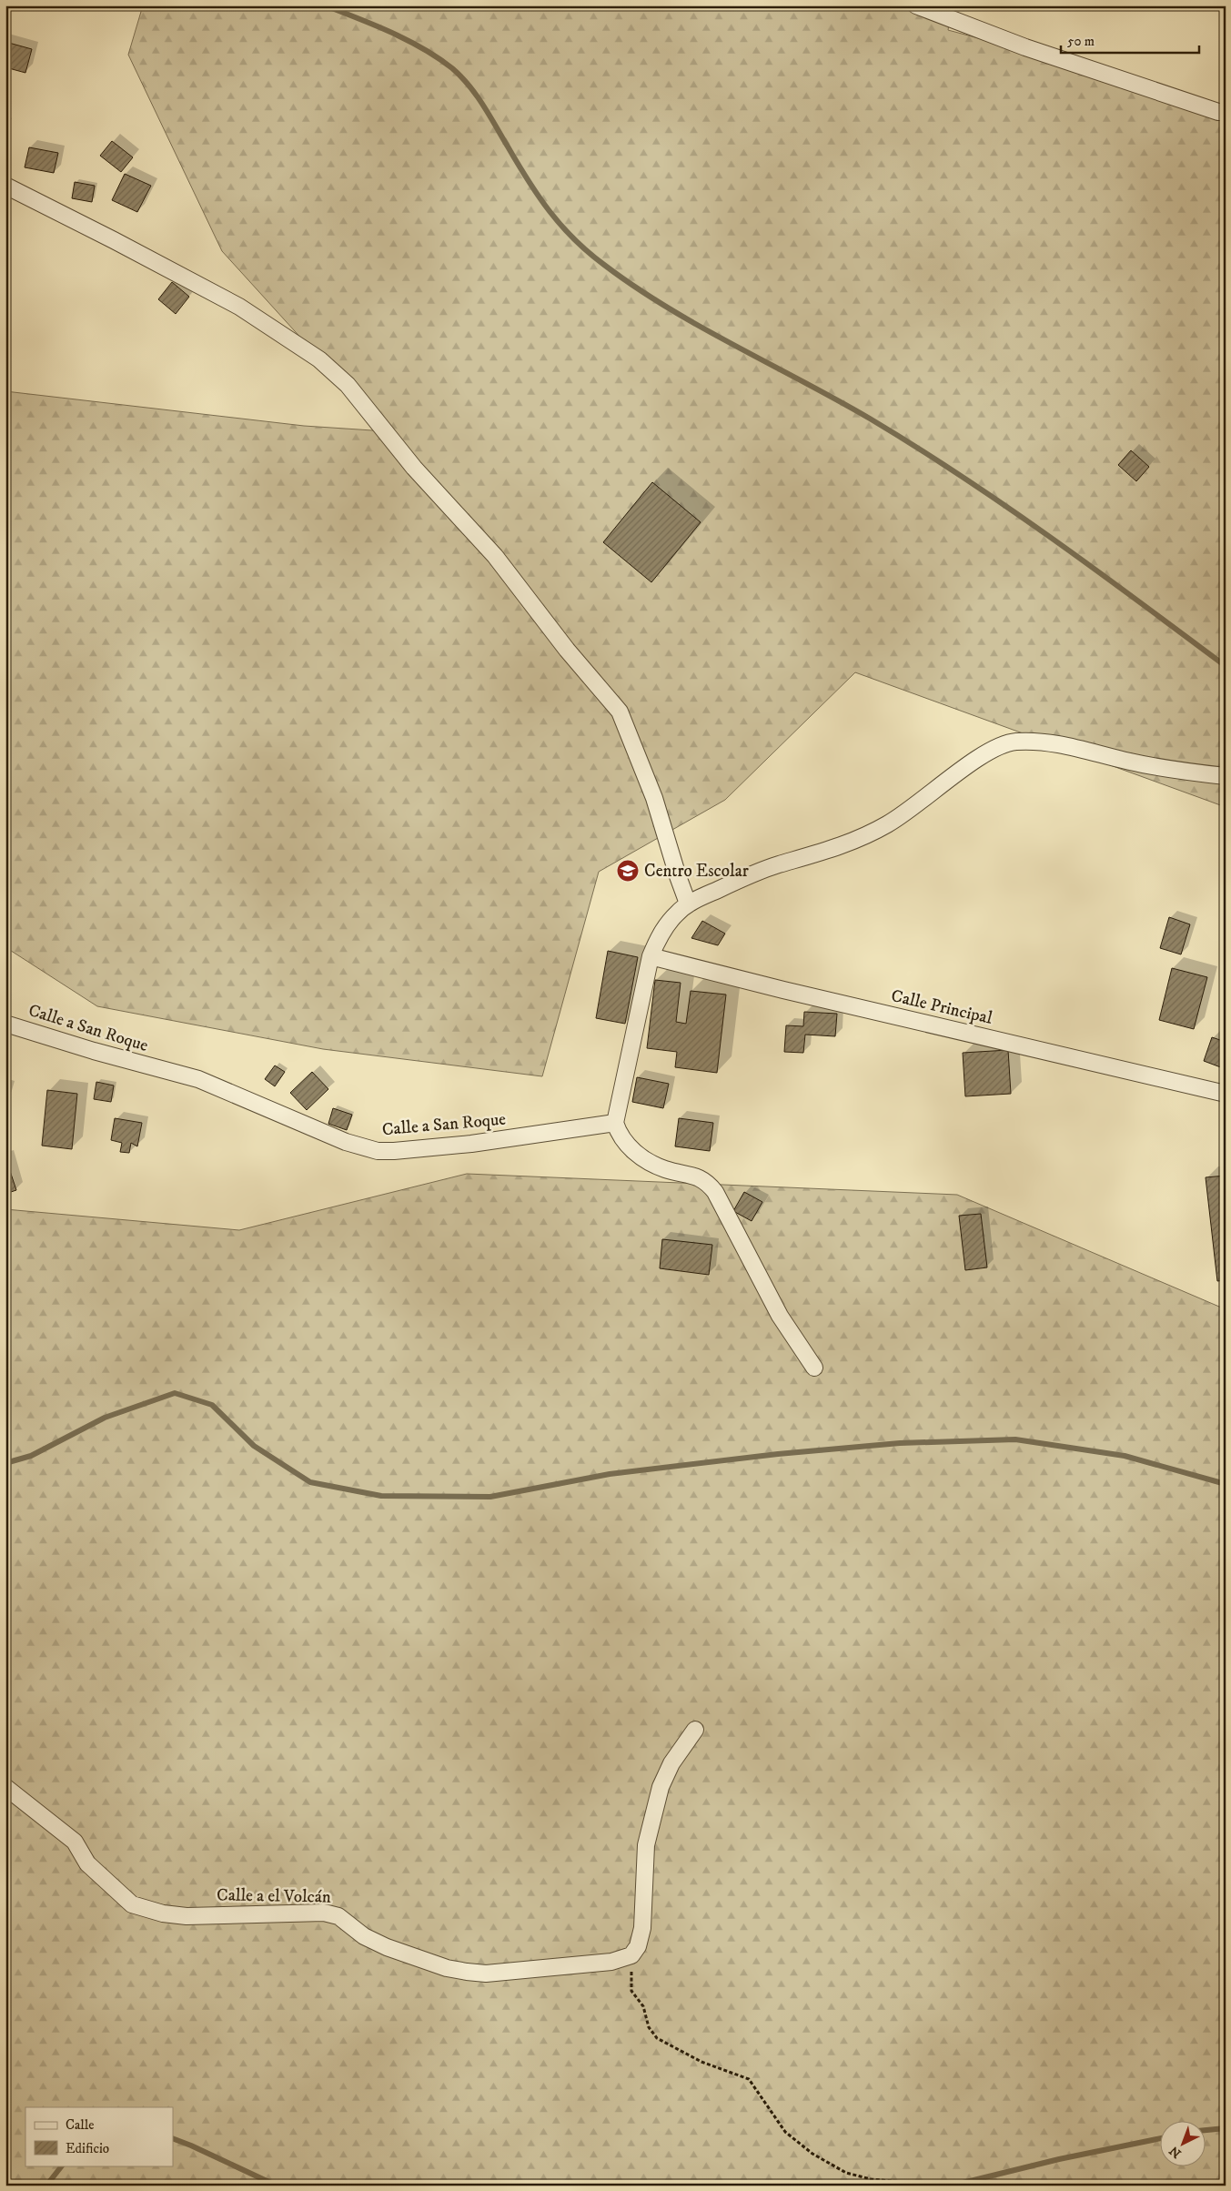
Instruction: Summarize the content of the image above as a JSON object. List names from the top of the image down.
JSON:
{
  "streets": {
    "street": ["Calle Principal", "Calle a San Roque", "Calle a el Volcán"]
  },
  "places": {
    "school or university": ["Centro Escolar"]
  },
  "legend": ["Calle", "Edificio"],
  "scale_bar": "50 m",
  "north": "bottom left"
}
